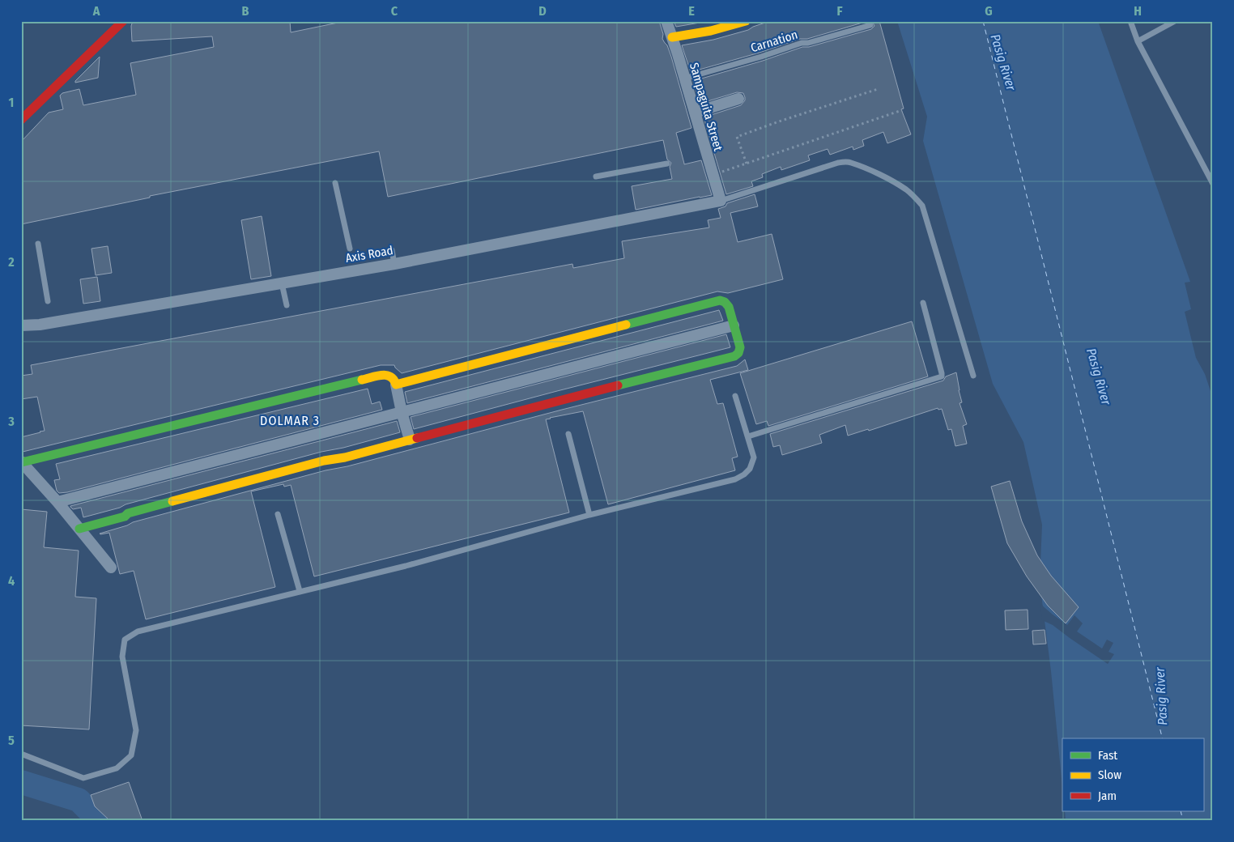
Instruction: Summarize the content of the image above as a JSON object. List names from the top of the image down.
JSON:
{
  "streets": {
    "street": ["Sampaguita Street", "Axis Road"],
    "lane": ["Carnation"]
  },
  "crossings": [
    ["Carnation", "Sampaguita Street"],
    ["Sampaguita Street", "Axis Road"]
  ],
  "districts": ["DOLMAR 3"],
  "water": ["Pasig River"],
  "legend": ["Fast", "Slow", "Jam"],
  "grid": {
    "columns": [
      "A",
      "B",
      "C",
      "D",
      "E",
      "F",
      "G",
      "H"
    ],
    "rows": [
      "1",
      "2",
      "3",
      "4",
      "5"
    ]
  }
}
